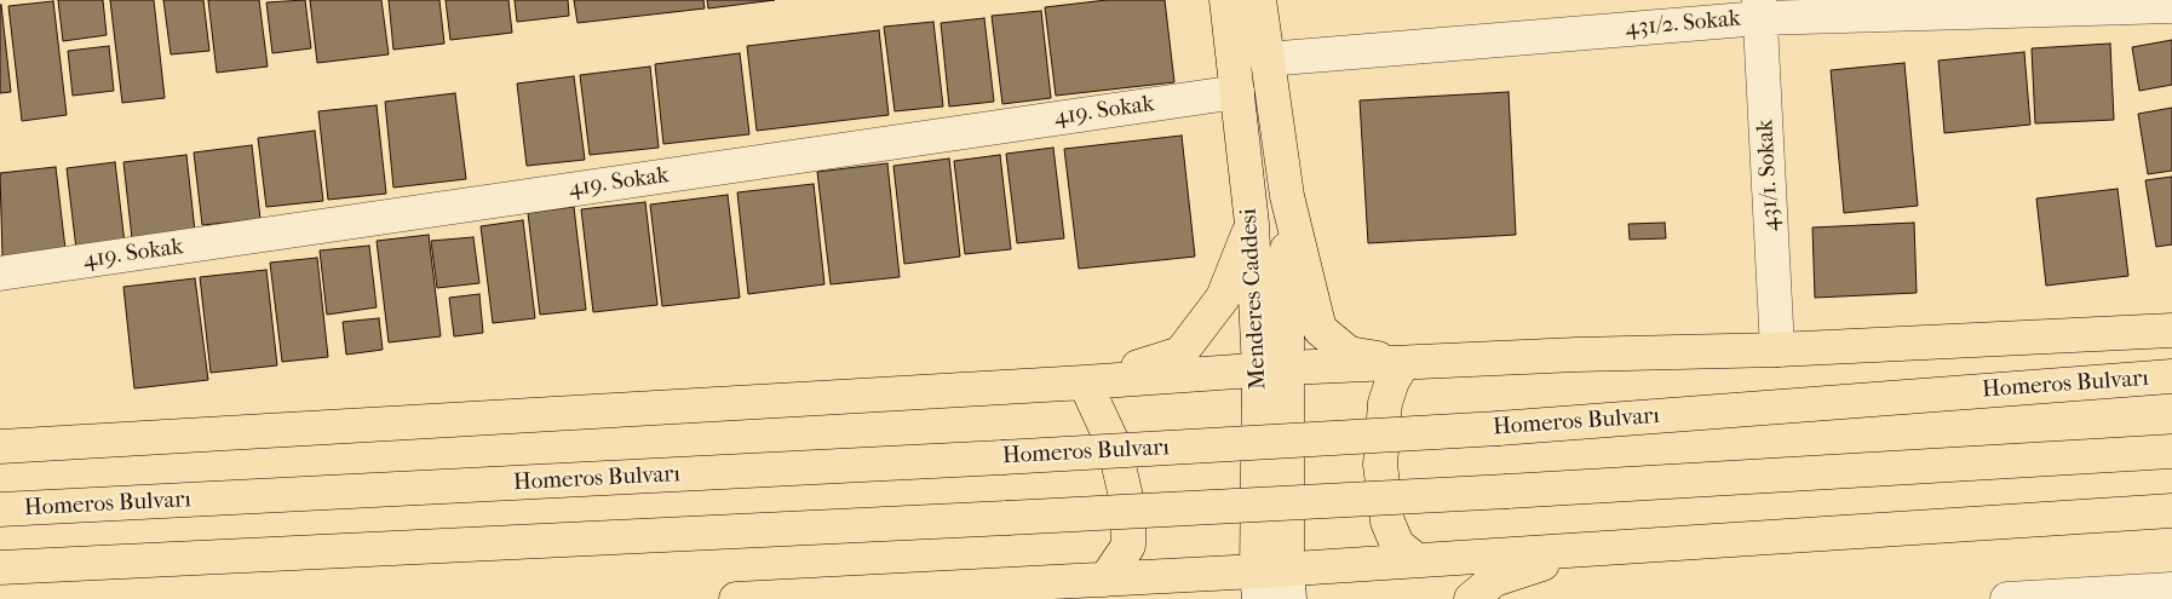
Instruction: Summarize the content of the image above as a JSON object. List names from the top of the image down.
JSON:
{
  "streets": {
    "main road": ["Menderes Caddesi", "Homeros Bulvarı"],
    "street": ["431/2. Sokak", "419. Sokak", "431/1. Sokak"]
  },
  "crossings": [
    ["431/2. Sokak", "431/1. Sokak"],
    ["431/2. Sokak", "Menderes Caddesi"],
    ["419. Sokak", "Menderes Caddesi"]
  ]
}
